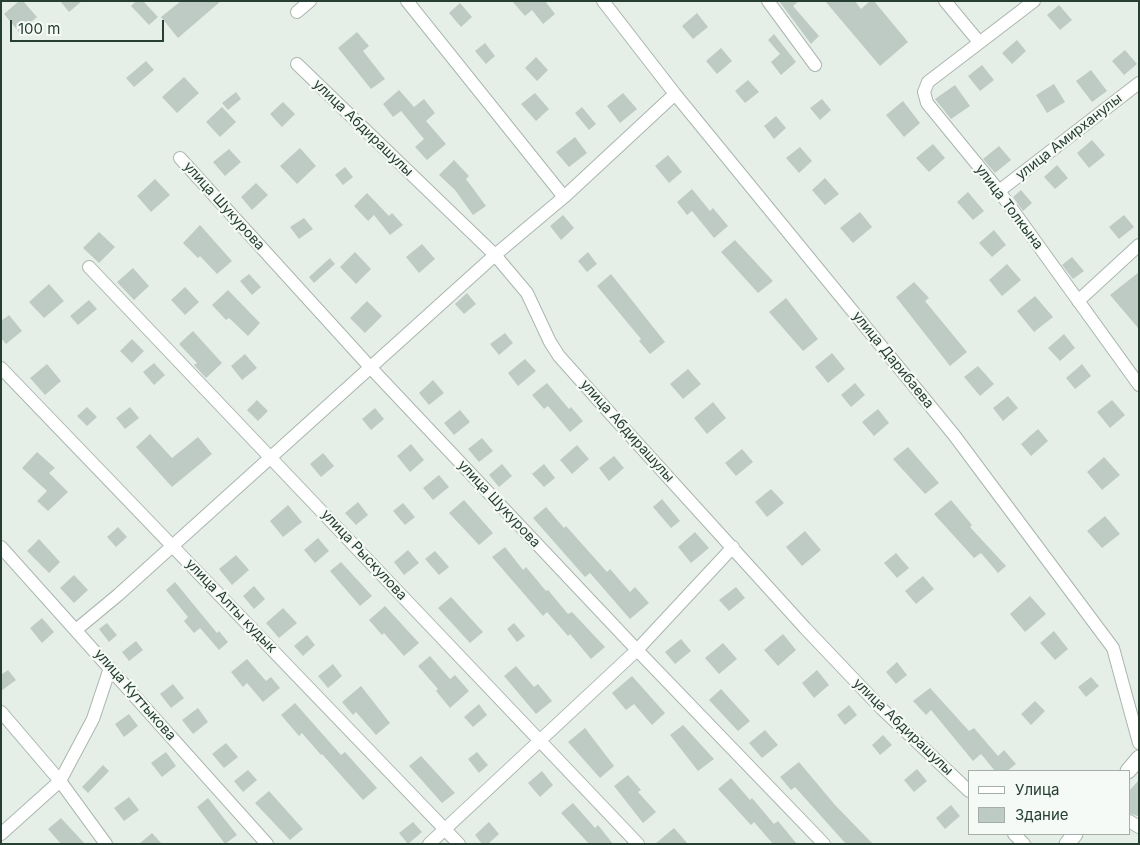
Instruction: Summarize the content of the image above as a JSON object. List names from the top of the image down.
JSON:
{
  "streets": {
    "street": [
      "улица Абдирашулы",
      "улица Амирханулы",
      "улица Шукурова",
      "улица Толкына",
      "улица Дарибаева",
      "улица Рыскулова",
      "улица Алты кудык",
      "улица Куттыкова"
    ]
  },
  "crossings": [
    ["улица Амирханулы", "улица Толкына"]
  ],
  "legend": ["Улица", "Здание"],
  "scale_bar": "100 m"
}
